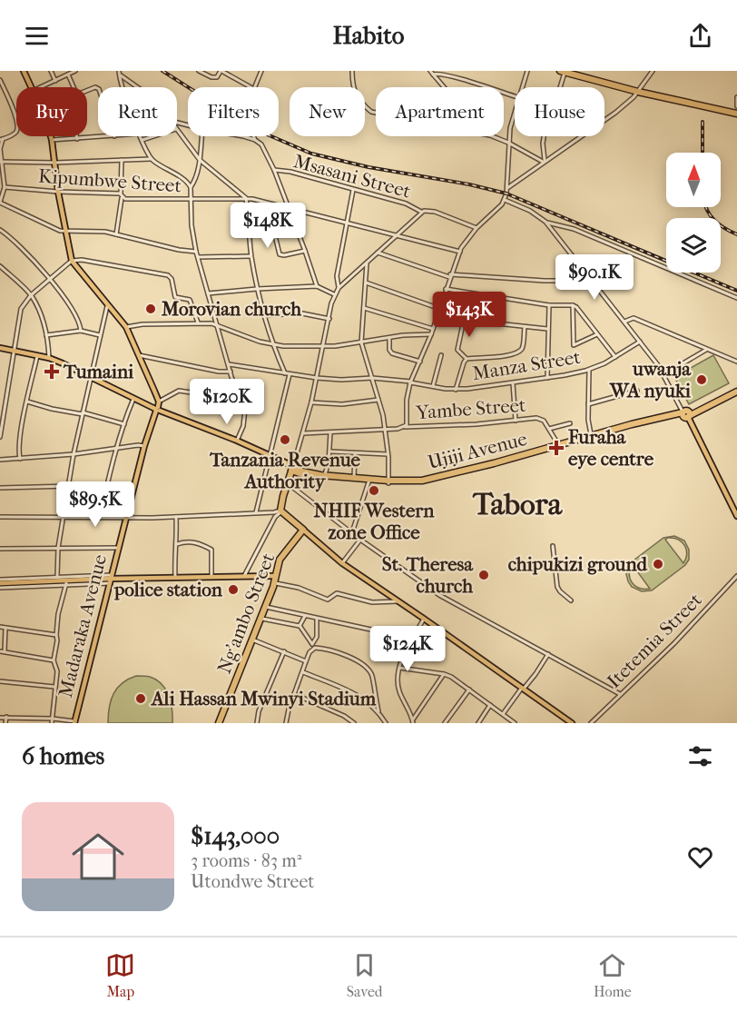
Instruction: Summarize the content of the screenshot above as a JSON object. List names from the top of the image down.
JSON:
{
  "streets": {
    "highway": ["Ujiji Avenue", "Ng’ambo Street"],
    "main road": ["Madaraka Avenue"],
    "street": [
      "Msasani Street",
      "Kipumbwe Street",
      "Manza Street",
      "Yambe Street",
      "Itetemia Street"
    ]
  },
  "crossings": [
    ["Yambe Street", "Ujiji Avenue"]
  ],
  "districts": ["Tabora"],
  "places": {
    "other": [
      "Morovian church",
      "uwanja WA nyuki",
      "Tanzania Revenue Authority",
      "NHIF Western zone Office",
      "chipukizi ground",
      "St. Theresa church",
      "police station",
      "Ali Hassan Mwinyi Stadium"
    ],
    "health": ["Tumaini", "Furaha eye centre"]
  },
  "north": "top",
  "page": {
    "header": "Habito",
    "chip": [
      "Buy",
      "Rent",
      "Filters",
      "New",
      "Apartment",
      "House"
    ],
    "price": [
      "$148K",
      "$90.1K",
      "$143K",
      "$120K",
      "$89.5K",
      "$124K"
    ],
    "heading": "6 homes",
    "list": [
      {
        "name": "$143,000",
        "note": "3 rooms · 83 m² · Utondwe Street"
      }
    ],
    "tabs": ["Map", "Saved", "Home"]
  }
}
